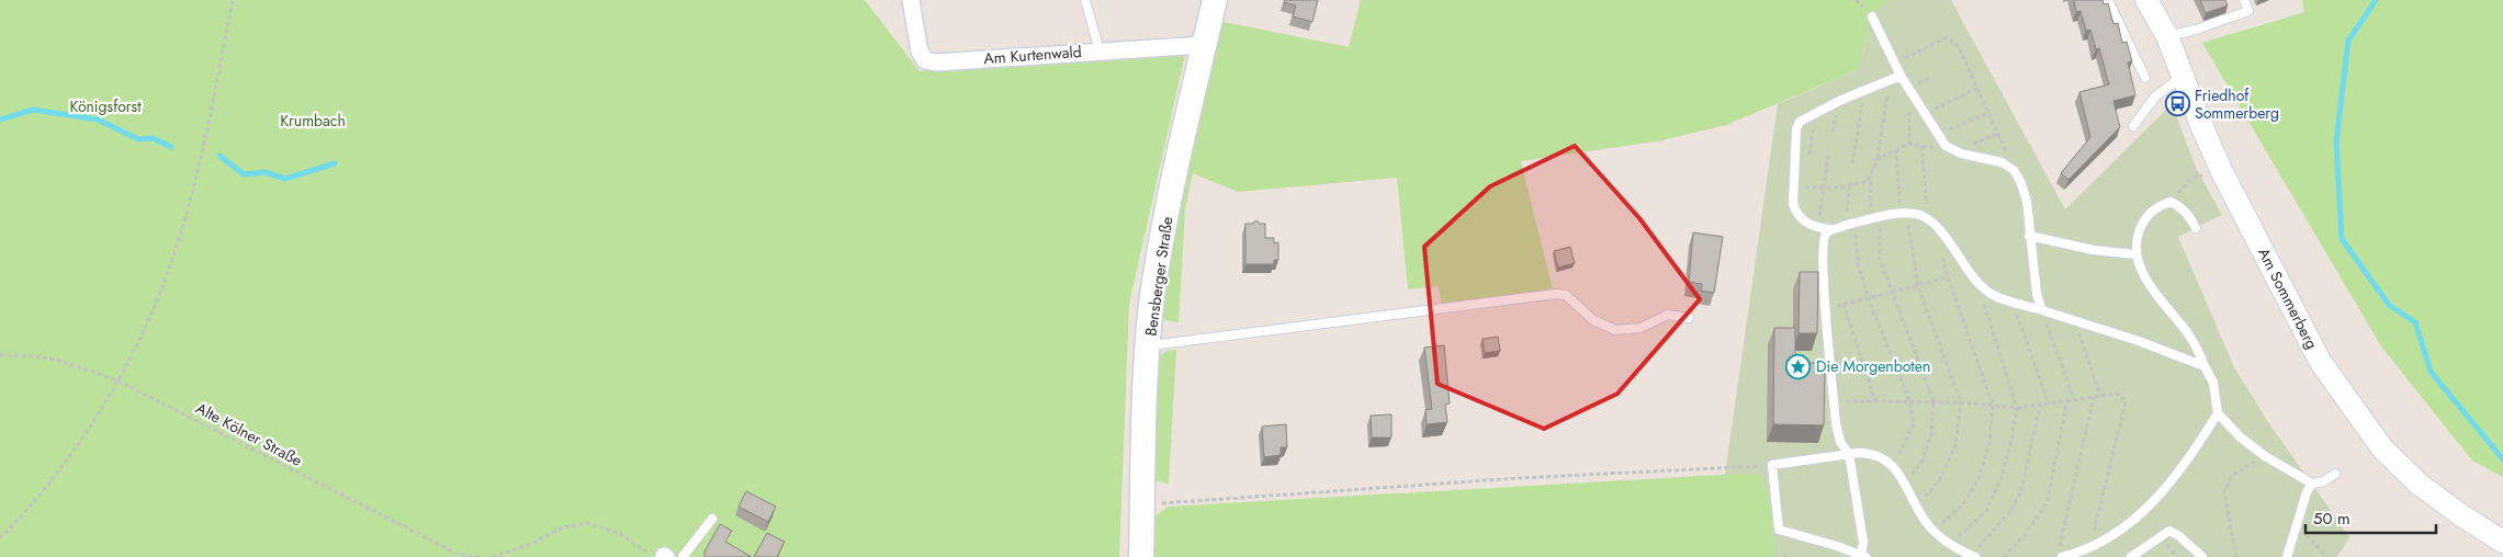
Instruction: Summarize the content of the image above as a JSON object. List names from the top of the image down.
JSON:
{
  "streets": {
    "main road": ["Bensberger Straße"],
    "street": ["Am Kurtenwald", "Am Sommerberg"],
    "path": ["Alte Kölner Straße"]
  },
  "crossings": [
    ["Am Kurtenwald", "Bensberger Straße"]
  ],
  "parks": ["Königsforst", "Krumbach"],
  "places": {
    "bus stop": ["Friedhof Sommerberg"],
    "place": ["Die Morgenboten"]
  },
  "scale_bar": "50 m"
}
